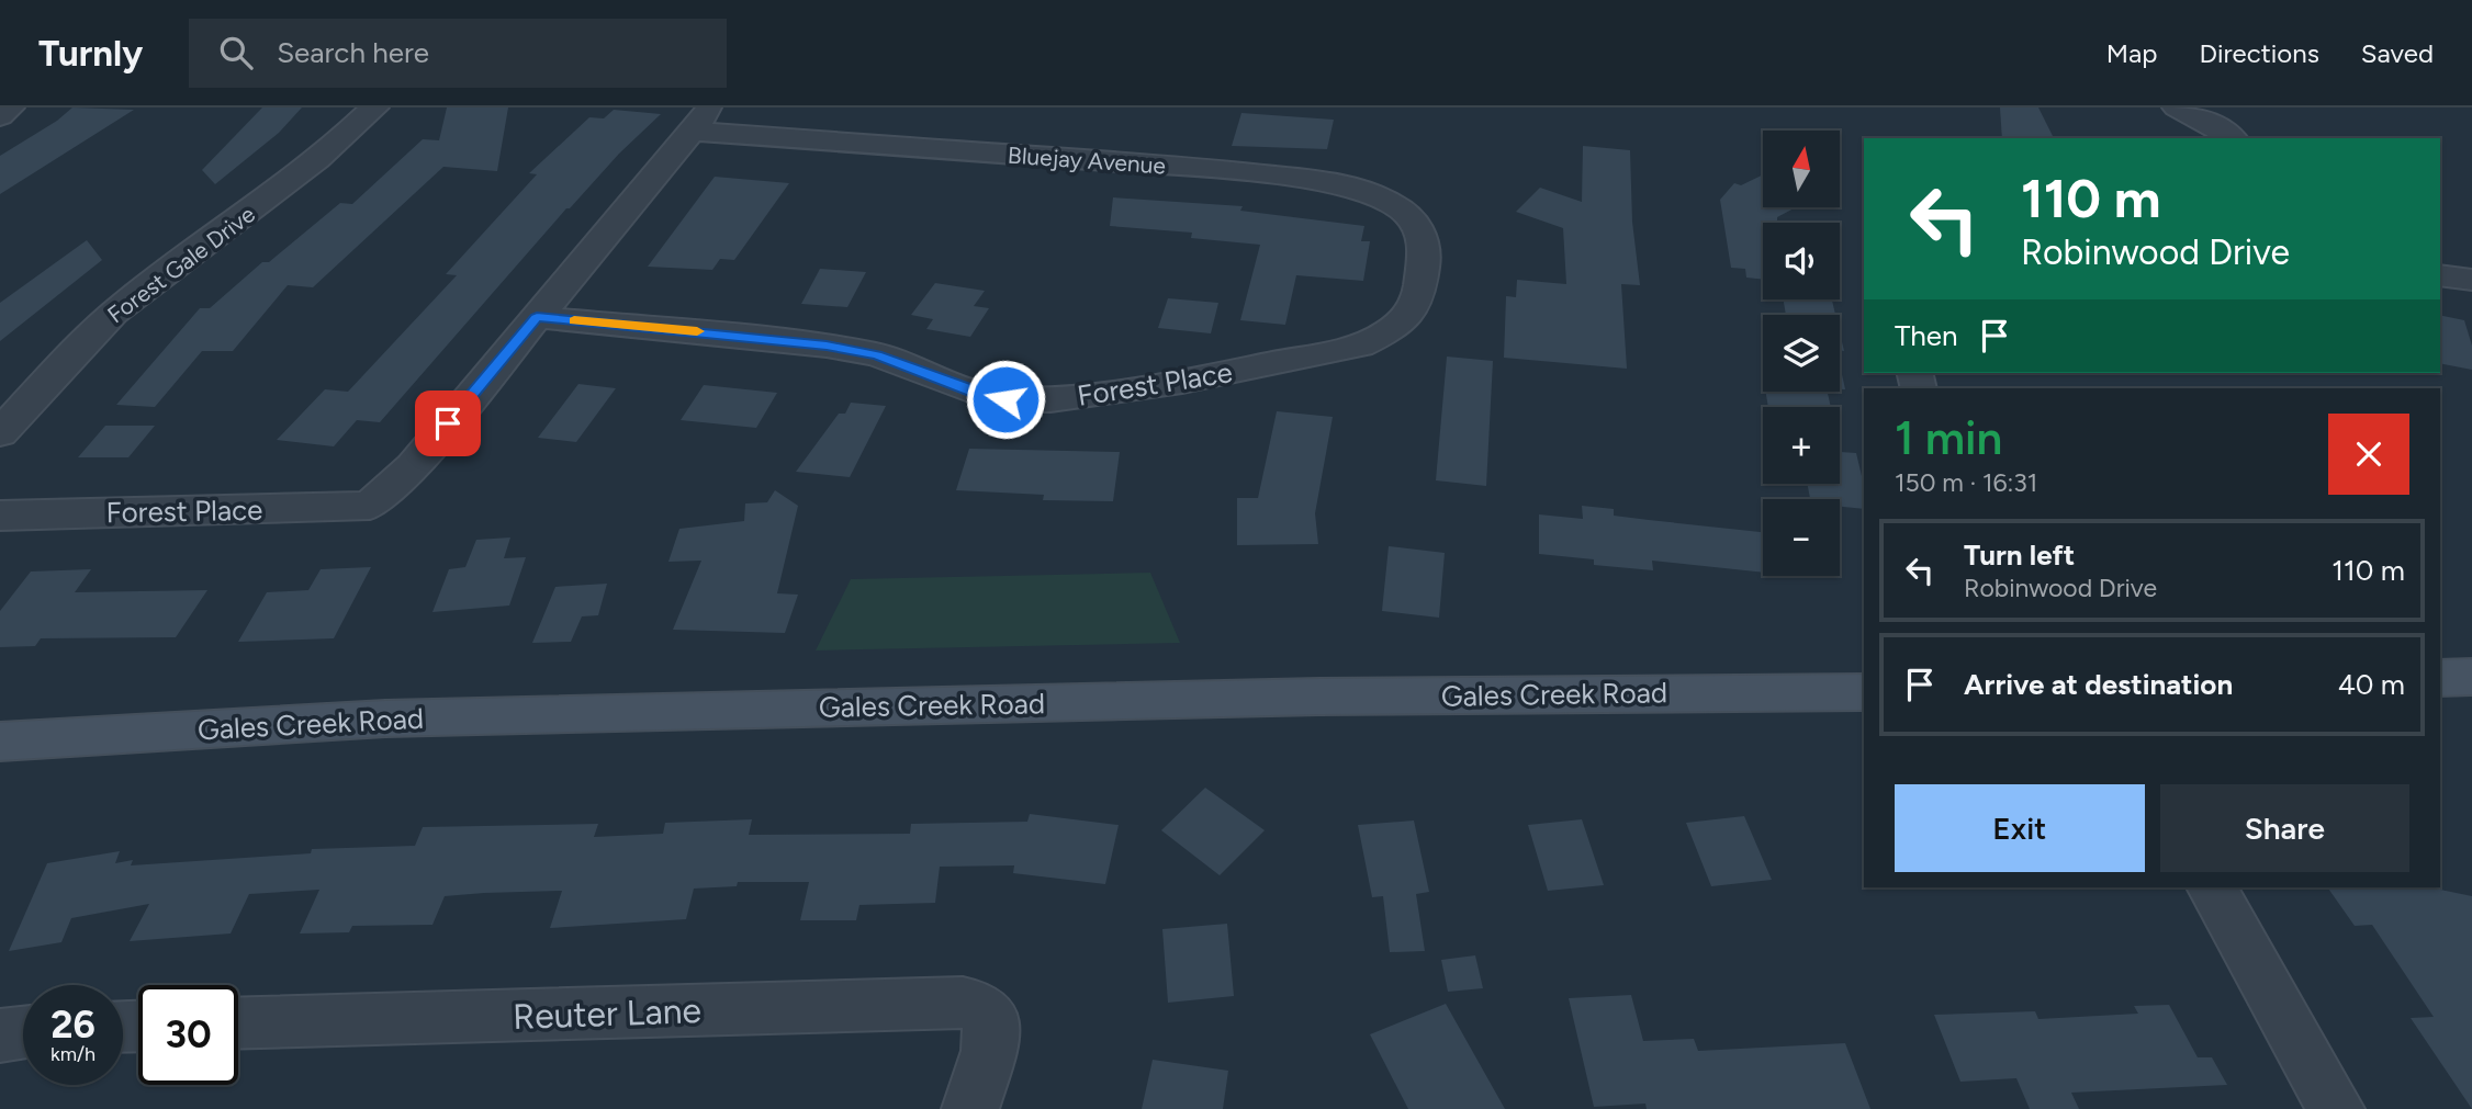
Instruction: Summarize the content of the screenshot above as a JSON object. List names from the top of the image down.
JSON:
{
  "streets": {
    "main road": ["Gales Creek Road"],
    "street": [
      "Bluejay Avenue",
      "Forest Gale Drive",
      "Forest Place",
      "Reuter Lane"
    ]
  },
  "crossings": [
    ["Bluejay Avenue", "Forest Place"]
  ],
  "north": "top",
  "page": {
    "header": "Turnly",
    "search": "Search here",
    "nav": ["Map", "Directions", "Saved"],
    "map_buttons": ["+", "−"],
    "turn": ["110 m", "Robinwood Drive"],
    "then": "Then",
    "heading": ["1 min", "150 m · 16:31"],
    "list": [
      {
        "name": "Turn left",
        "note": "Robinwood Drive",
        "value": "110 m"
      },
      {
        "name": "Arrive at destination",
        "value": "40 m"
      }
    ],
    "buttons": ["Exit", "Share"],
    "speed": "26 km/h",
    "limit": "30"
  }
}
